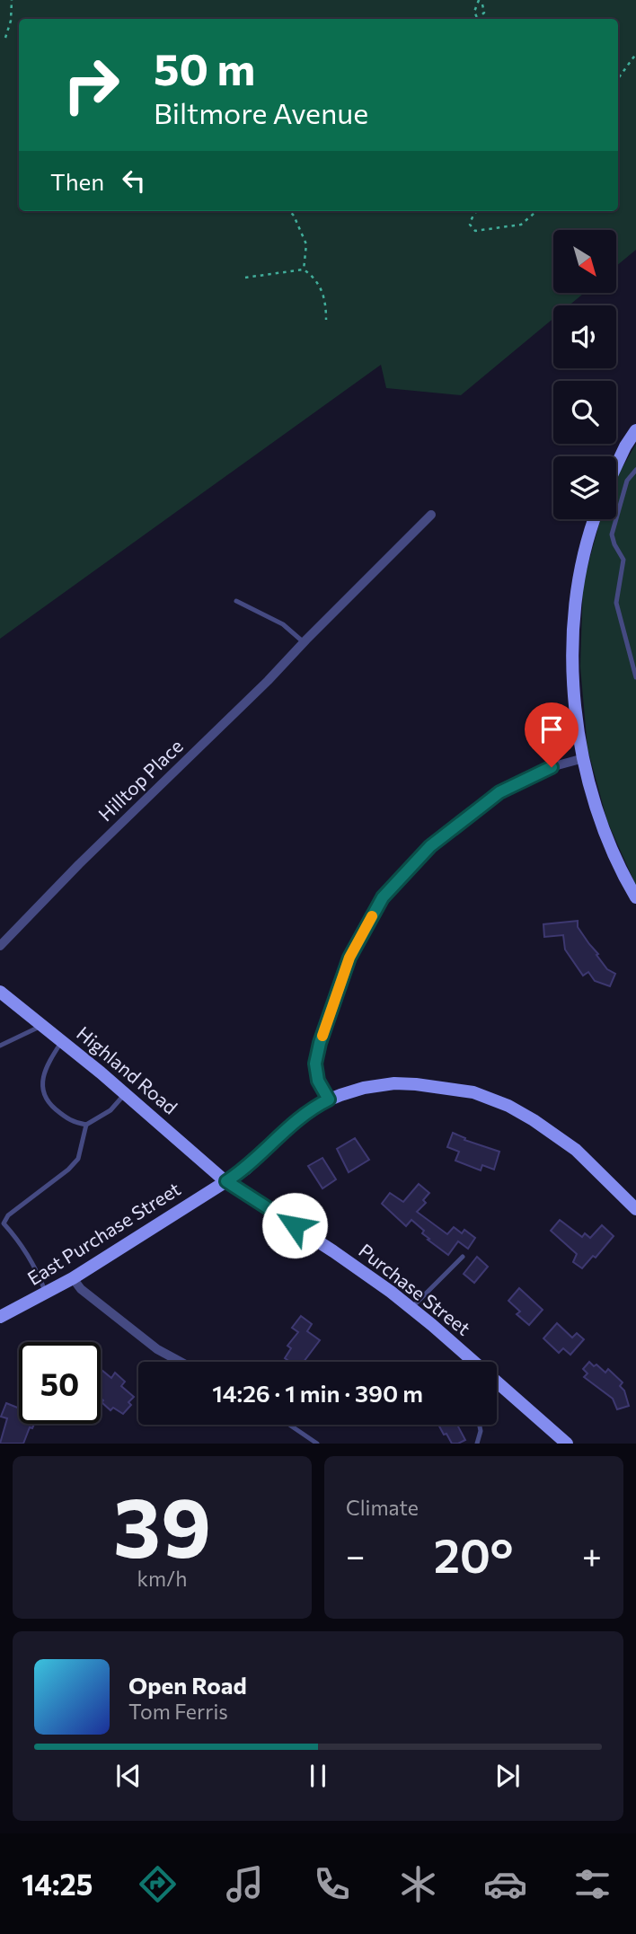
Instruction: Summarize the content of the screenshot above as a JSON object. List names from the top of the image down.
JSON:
{
  "streets": {
    "street": [
      "Hilltop Place",
      "Highland Road",
      "East Purchase Street",
      "Purchase Street"
    ]
  },
  "crossings": [
    ["Highland Road", "East Purchase Street"],
    ["Highland Road", "Purchase Street"],
    ["East Purchase Street", "Purchase Street"]
  ],
  "north": "bottom right",
  "page": {
    "turn": ["50 m", "Biltmore Avenue"],
    "then": "Then",
    "limit": "50",
    "trip": "14:26 · 1 min · 390 m",
    "tile": [
      ["39", "km/h"],
      "Climate"
    ],
    "heat": ["−", "20°", "+"],
    "song": ["Open Road", "Tom Ferris"],
    "tabs": "14:25"
  }
}
